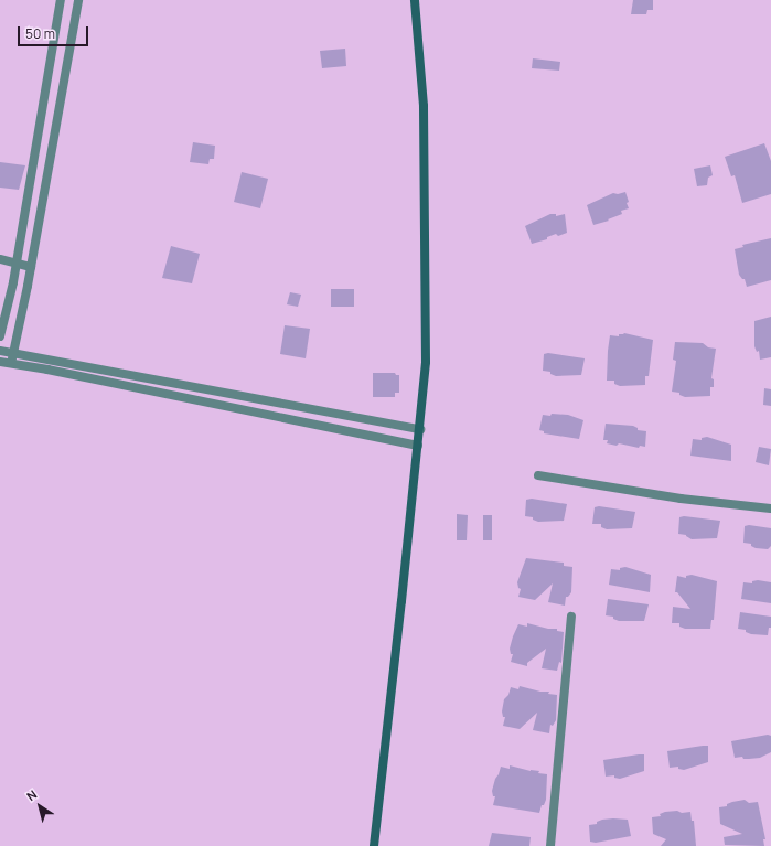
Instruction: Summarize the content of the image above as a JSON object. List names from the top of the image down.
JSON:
{
  "scale_bar": "50 m",
  "north": "top left"
}
